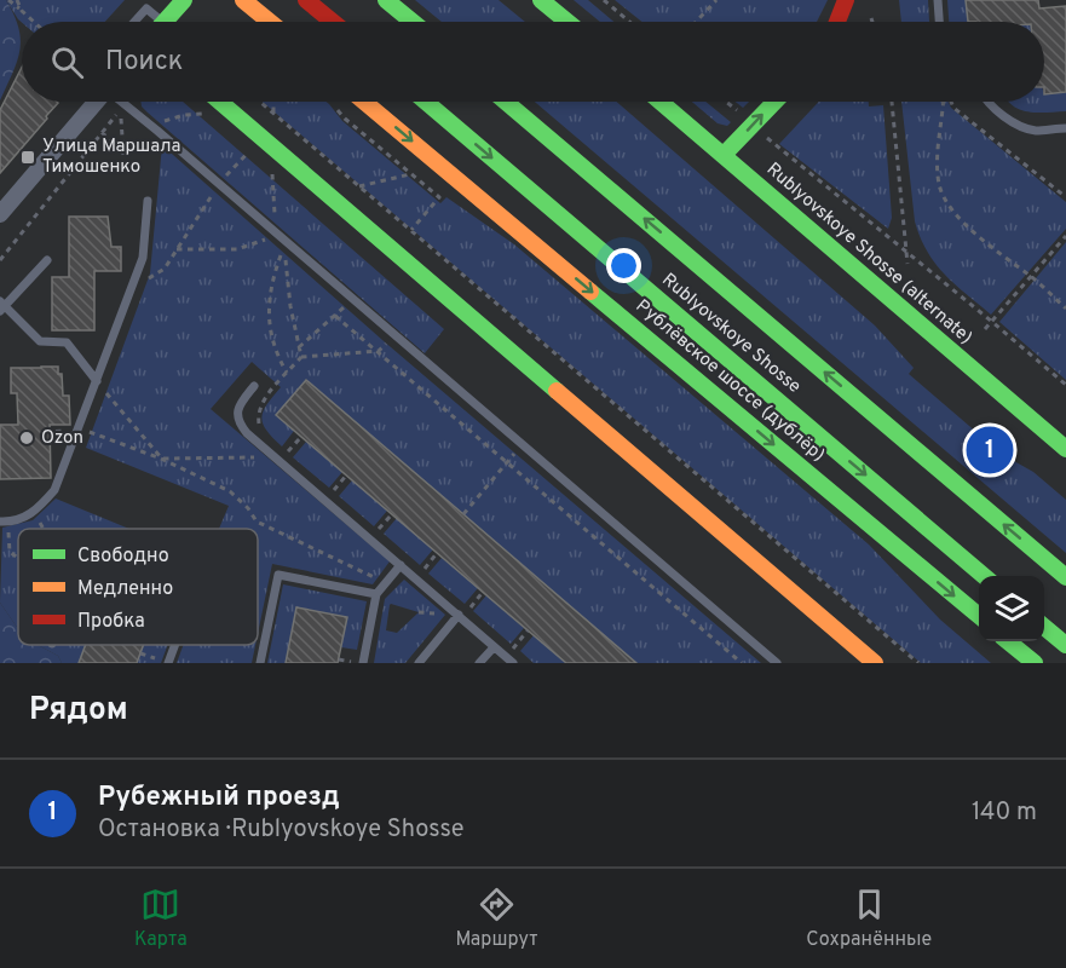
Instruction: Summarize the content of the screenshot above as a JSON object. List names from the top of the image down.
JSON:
{
  "streets": {
    "main road": ["Rublyovskoye Shosse (alternate)", "Rublyovskoye Shosse", "Рублёвское шоссе (дублёр)"]
  },
  "places": {
    "transit": ["Улица Маршала Тимошенко"],
    "other": ["Ozon"]
  },
  "legend": ["Свободно", "Медленно", "Пробка"],
  "page": {
    "search": "Поиск",
    "pins": "1",
    "heading": "Рядом",
    "list": [
      {
        "mark": "1",
        "name": "Рубежный проезд",
        "note": "Остановка · Rublyovskoye Shosse",
        "value": "140 m"
      }
    ],
    "nav": ["Карта", "Маршрут", "Сохранённые"]
  }
}
